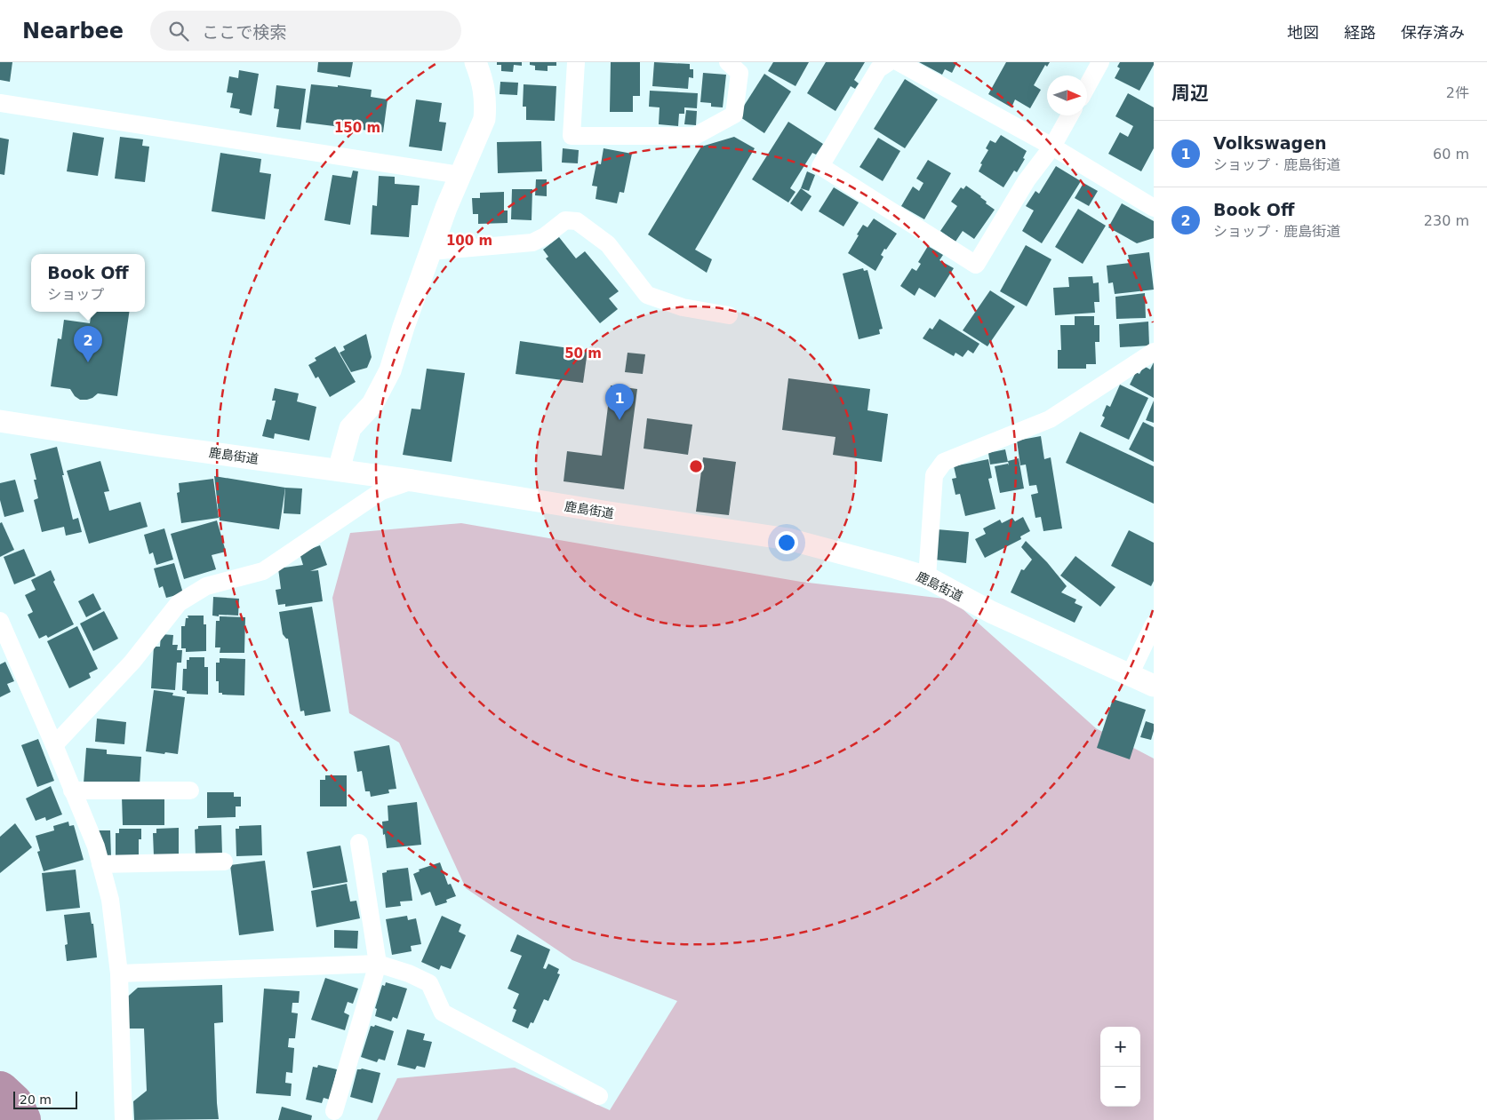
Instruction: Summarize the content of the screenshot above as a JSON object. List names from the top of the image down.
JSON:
{
  "streets": {
    "street": ["鹿島街道"]
  },
  "scale_bar": "20 m",
  "north": "right",
  "page": {
    "header": "Nearbee",
    "search": "ここで検索",
    "nav": ["地図", "経路", "保存済み"],
    "heading": ["周辺", "2件"],
    "list": [
      {
        "mark": "1",
        "name": "Volkswagen",
        "note": "ショップ · 鹿島街道",
        "value": "60 m"
      },
      {
        "mark": "2",
        "name": "Book Off",
        "note": "ショップ · 鹿島街道",
        "value": "230 m"
      }
    ],
    "popup": ["Book Off", "ショップ"],
    "pins": ["2", "1"],
    "map_buttons": ["+", "−"],
    "scale": "20 m"
  },
  "rings": ["150 m", "100 m", "50 m"]
}
